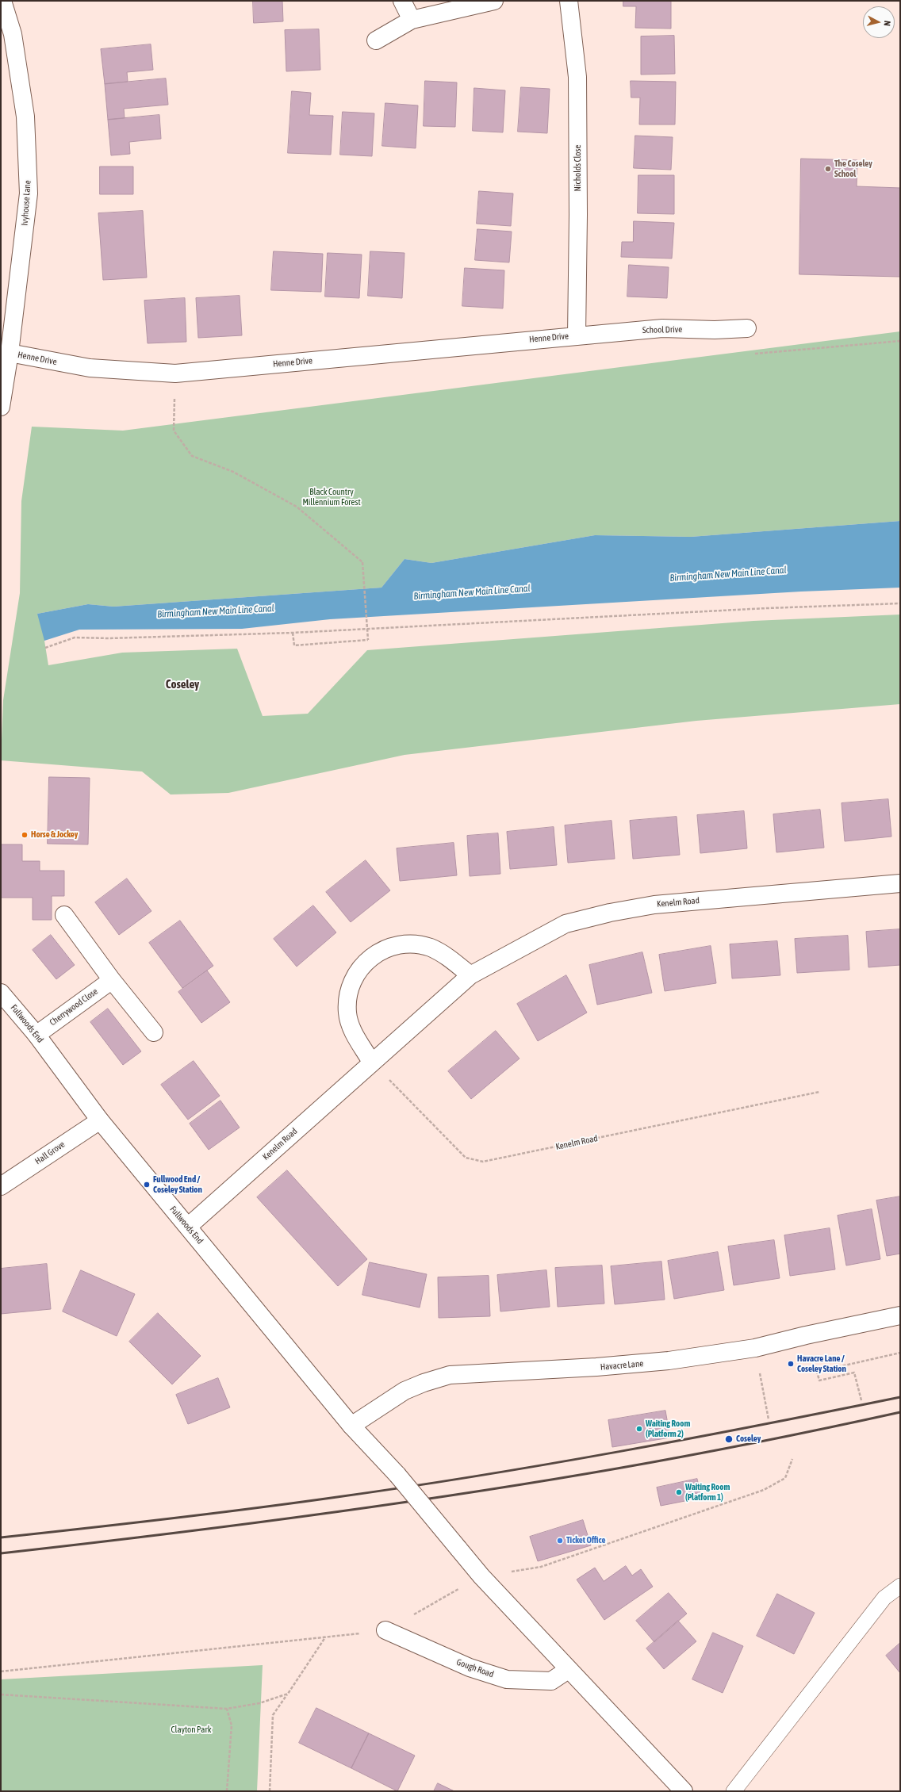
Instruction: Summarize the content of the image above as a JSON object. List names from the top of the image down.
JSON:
{
  "streets": {
    "street": [
      "Nicholds Close",
      "Ivyhouse Lane",
      "School Drive",
      "Henne Drive",
      "Kenelm Road",
      "Cherrywood Close",
      "Fullwoods End",
      "Hall Grove",
      "Havacre Lane",
      "Gough Road"
    ]
  },
  "crossings": [
    ["Nicholds Close", "School Drive"],
    ["Nicholds Close", "Henne Drive"],
    ["Ivyhouse Lane", "Henne Drive"],
    ["School Drive", "Henne Drive"],
    ["Kenelm Road", "Fullwoods End"],
    ["Cherrywood Close", "Fullwoods End"],
    ["Fullwoods End", "Hall Grove"],
    ["Fullwoods End", "Havacre Lane"]
  ],
  "districts": ["Coseley"],
  "water": ["Birmingham New Main Line Canal"],
  "parks": ["Black Country Millennium Forest", "Clayton Park"],
  "places": [
    "The Coseley School",
    "Horse & Jockey",
    "Fullwood End / Coseley Station",
    "Havacre Lane / Coseley Station",
    "Waiting Room (Platform 2)",
    "Coseley",
    "Waiting Room (Platform 1)",
    "Ticket Office"
  ],
  "north": "right"
}
